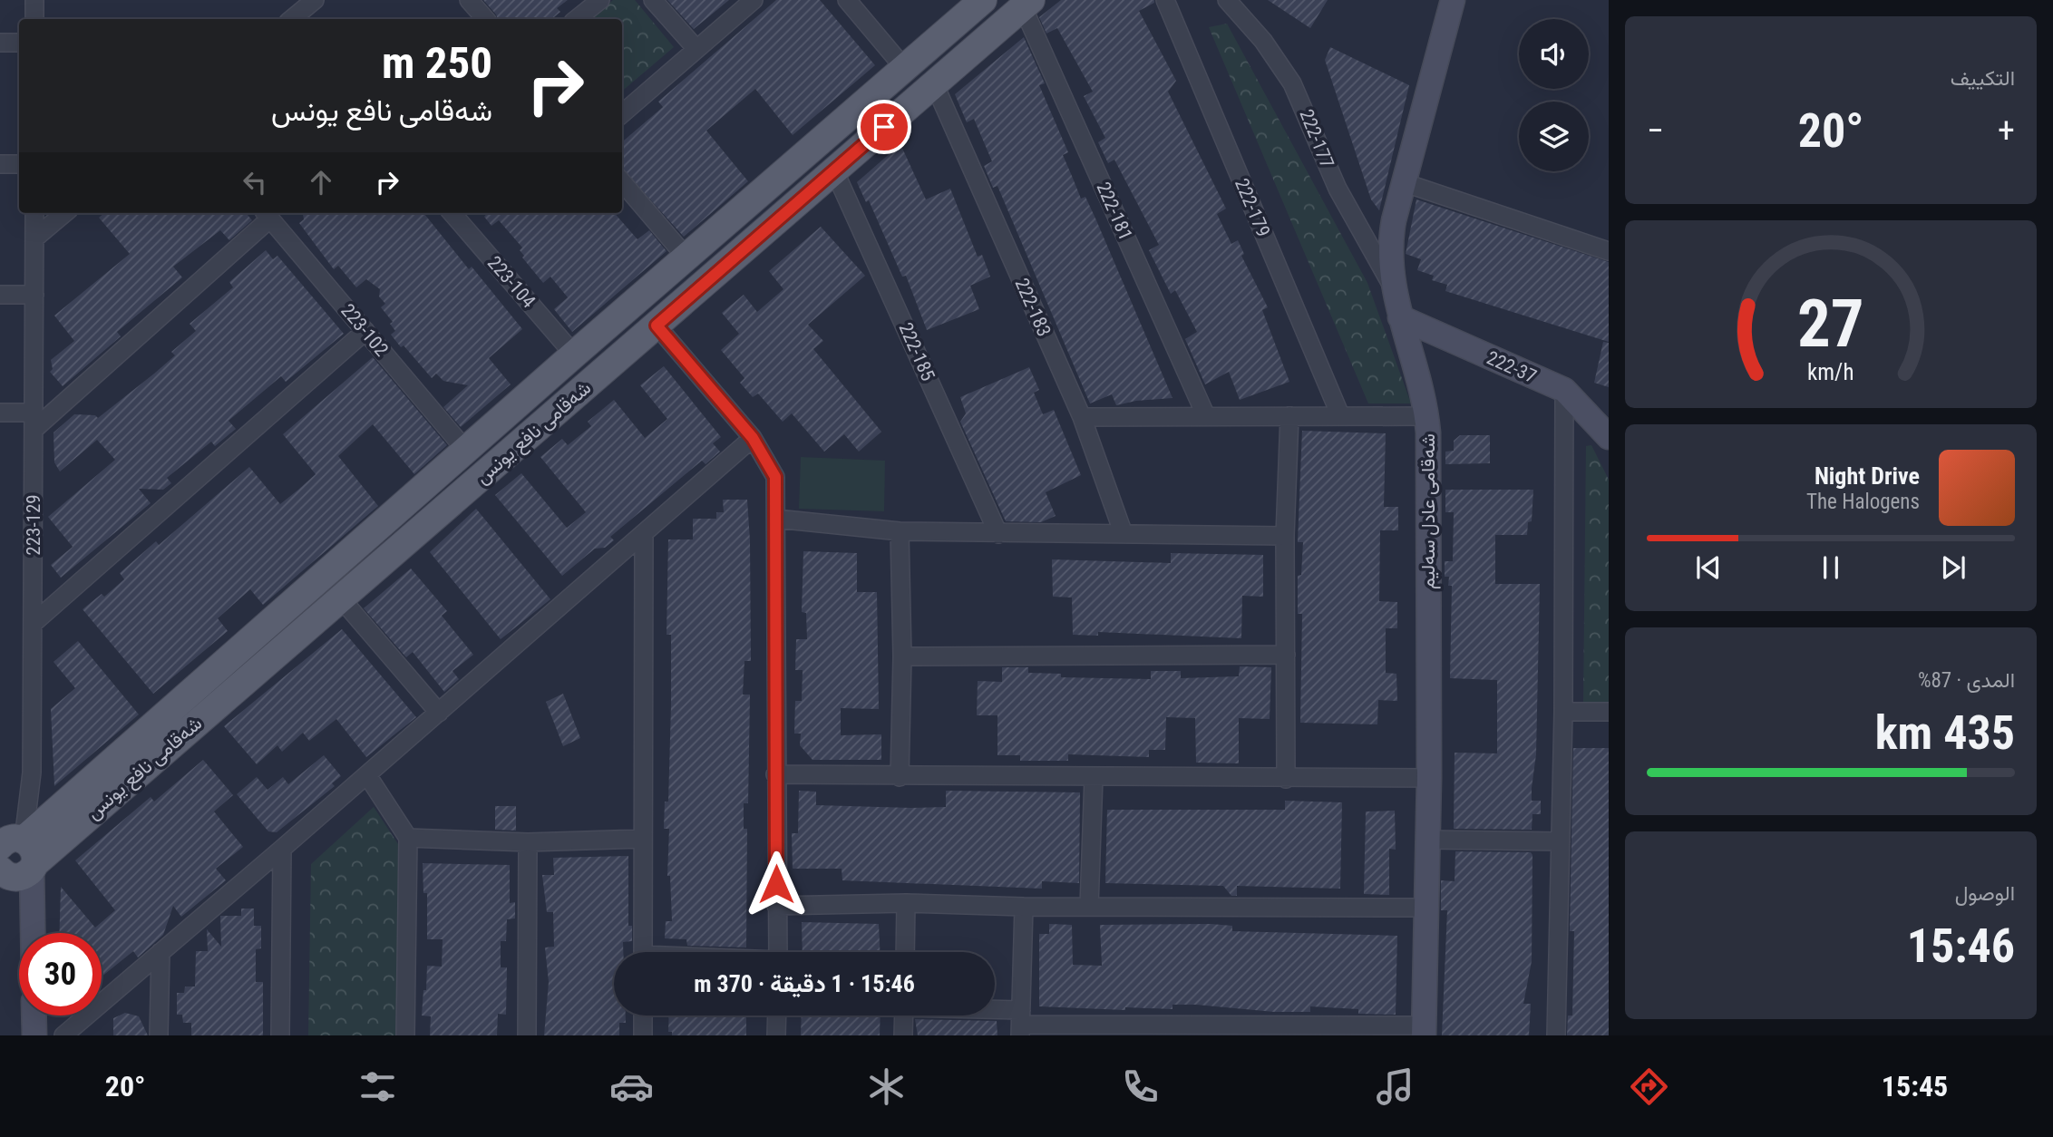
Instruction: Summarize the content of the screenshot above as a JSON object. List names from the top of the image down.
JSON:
{
  "streets": {
    "main road": ["شەقامی نافع یونس"],
    "street": [
      "222-177",
      "222-179",
      "222-181",
      "223-104",
      "222-183",
      "223-102",
      "222-185",
      "222-37",
      "شەقامی عادل سەلیم",
      "223-129"
    ]
  },
  "crossings": [
    ["222-177", "شەقامی عادل سەلیم"],
    ["222-181", "شەقامی نافع یونس"],
    ["223-104", "شەقامی نافع یونس"],
    ["222-183", "شەقامی نافع یونس"],
    ["223-102", "شەقامی نافع یونس"],
    ["222-185", "شەقامی نافع یونس"],
    ["222-37", "شەقامی عادل سەلیم"],
    ["شەقامی نافع یونس", "223-129"]
  ],
  "page": {
    "tile": [
      "التكييف",
      ["المدى · 87%", "435 km"],
      ["الوصول", "15:46"]
    ],
    "turn": ["250 m", "شەقامی نافع یونس"],
    "heat": ["−", "20°", "+"],
    "song": ["Night Drive", "The Halogens"],
    "limit": "30",
    "trip": "15:46 · 1 دقيقة · 370 m",
    "tabs": ["15:45", "20°"],
    "gauge": ["27", "km/h"]
  }
}
